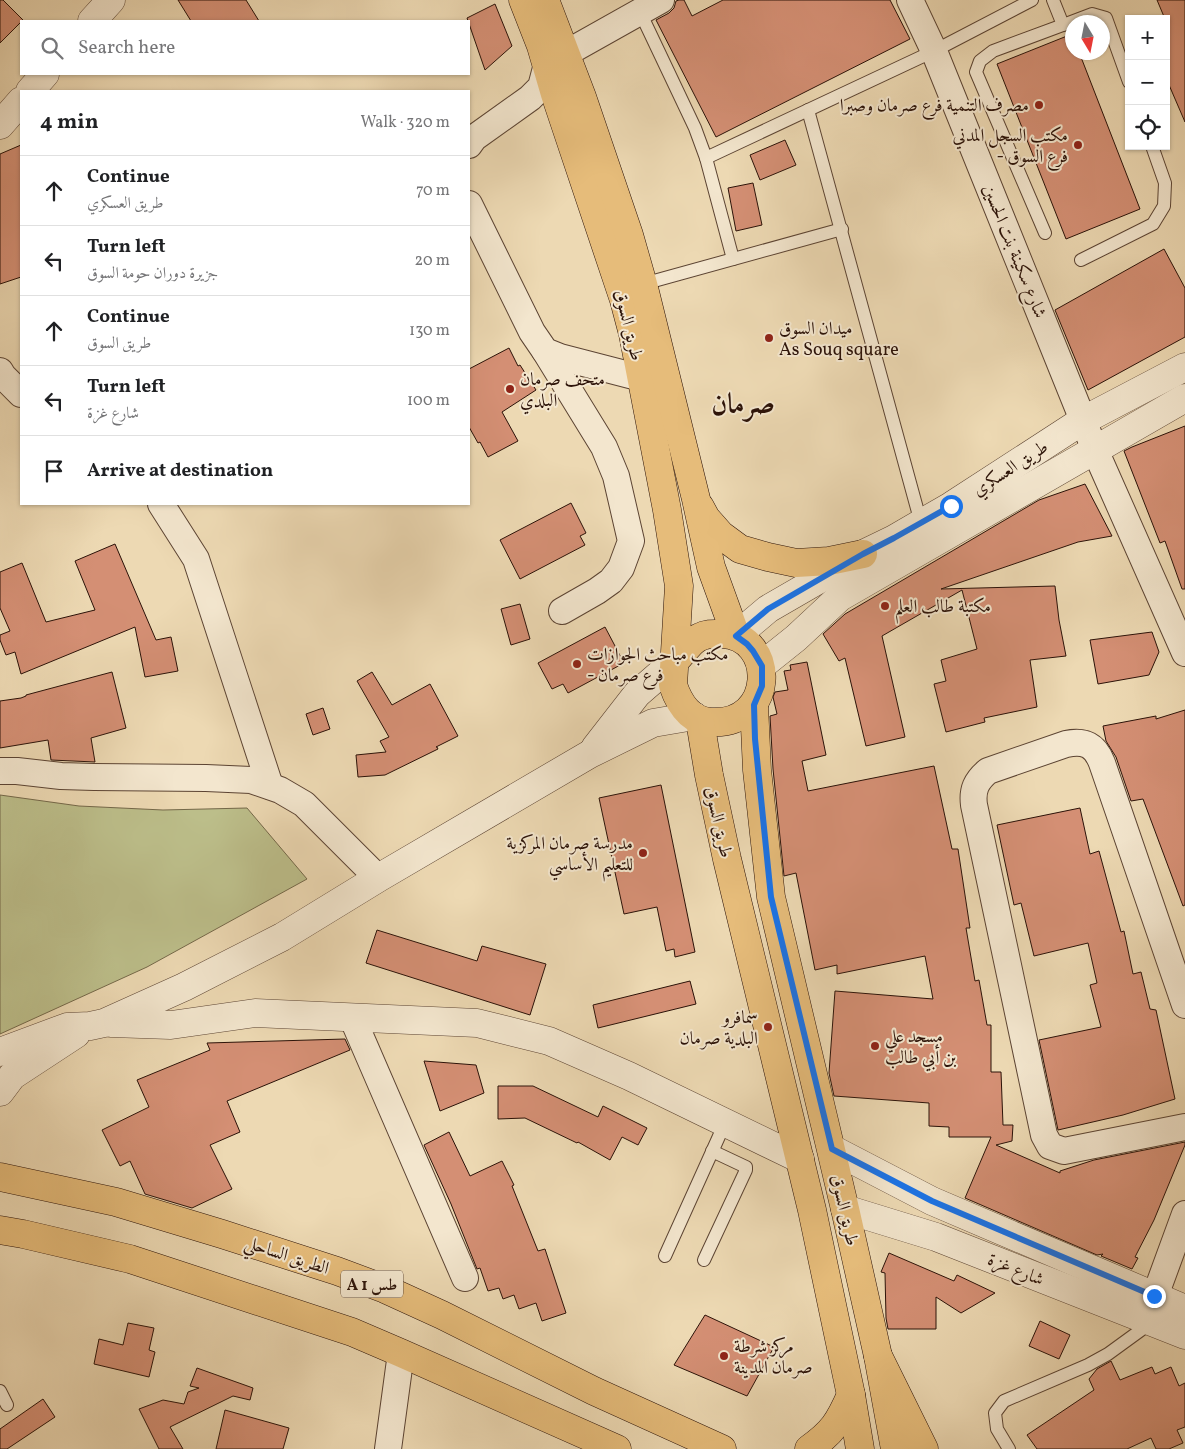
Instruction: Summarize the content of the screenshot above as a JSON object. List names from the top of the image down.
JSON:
{
  "streets": {
    "main road": ["طريق السوق", "الطريق الساحلي", "A 1 طس"],
    "street": ["شارع سكينة بنت الحسين", "طريق العسكري", "شارع غزة"]
  },
  "crossings": [
    ["شارع سكينة بنت الحسين", "طريق العسكري"],
    ["طريق السوق", "طريق العسكري"],
    ["طريق السوق", "شارع غزة"]
  ],
  "districts": ["صرمان"],
  "places": [
    "مصرف التنمية فرع صرمان وصبرا",
    "مكتب السجل المدني - فرع السوق",
    "ميدان السوق As Souq square",
    "متحف صرمان البلدي",
    "مكتبة طالب العلم",
    "مكتب مباحث الجوازات - فرع صرمان",
    "مدرسة صرمان المركزية للتعليم الأساسي",
    "سمافرو البلدية صرمان",
    "مسجد علي بن أبي طالب",
    "مركز شرطة صرمان المدينة"
  ],
  "north": "bottom",
  "page": {
    "map_buttons": ["+", "−"],
    "search": "Search here",
    "heading": ["4 min", "Walk · 320 m"],
    "list": [
      ["Continue", "طريق العسكري", "70 m"],
      ["Turn left", "جزيرة دوران حومة السوق", "20 m"],
      ["Continue", "طريق السوق", "130 m"],
      ["Turn left", "شارع غزة", "100 m"],
      "Arrive at destination"
    ]
  }
}
